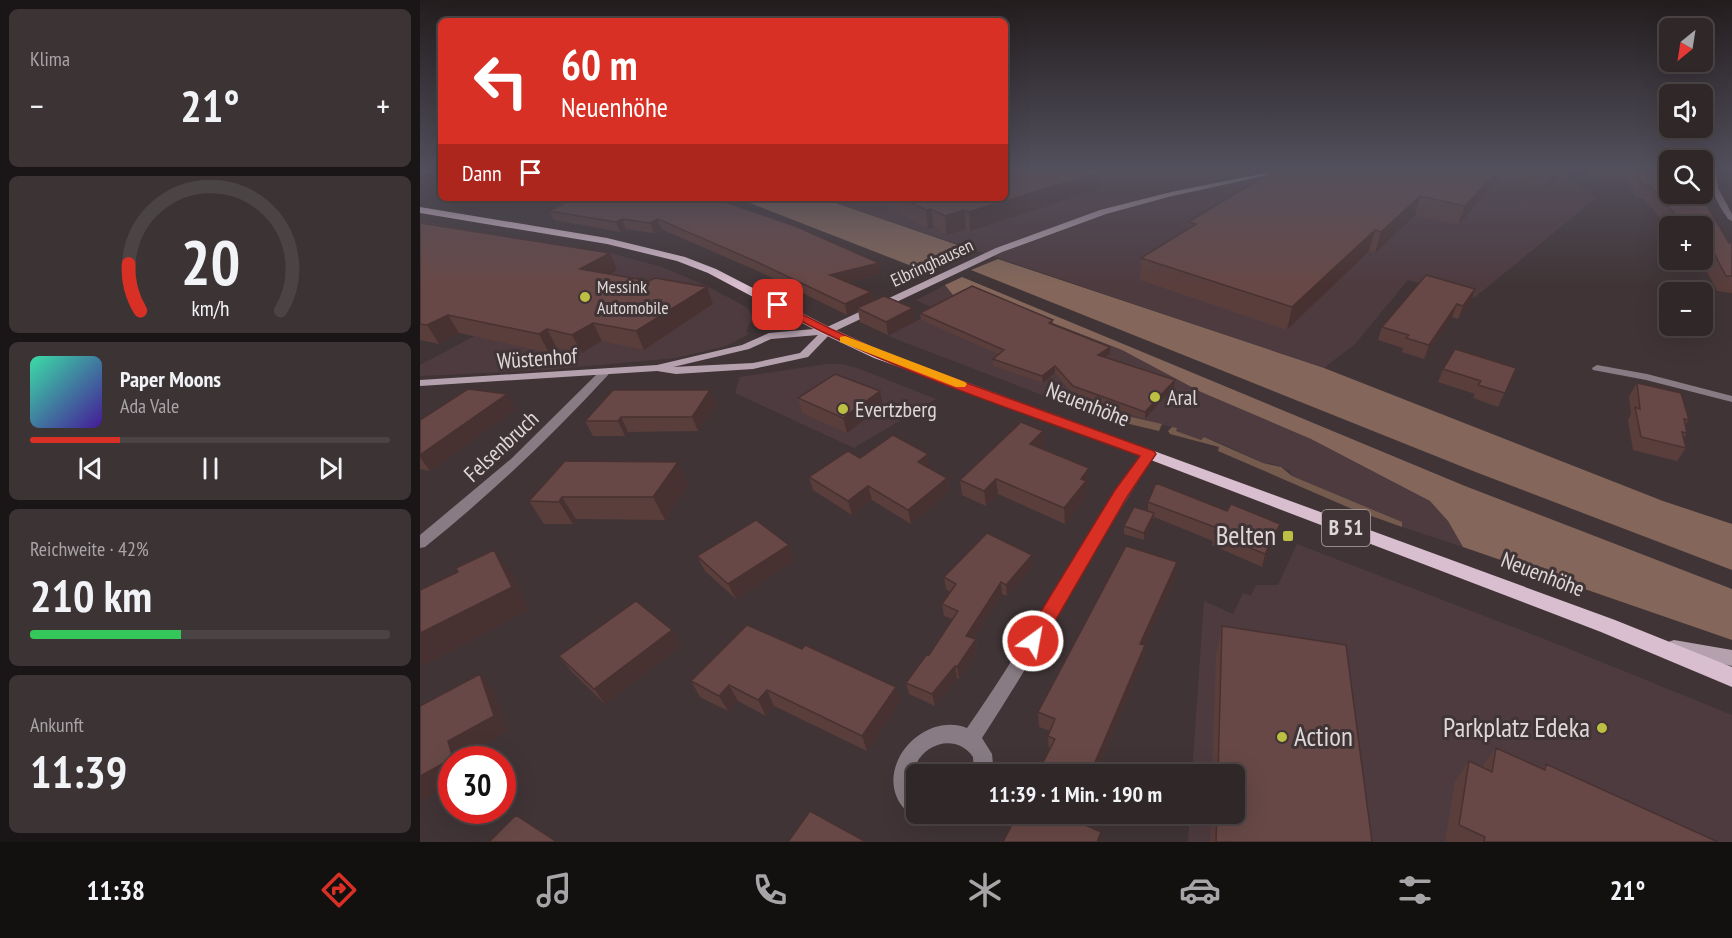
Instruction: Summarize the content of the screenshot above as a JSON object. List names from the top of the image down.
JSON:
{
  "streets": {
    "main road": ["Neuenhöhe", "B 51"],
    "street": ["Elbringhausen", "Wüstenhof", "Felsenbruch"]
  },
  "crossings": [
    ["Elbringhausen", "Wüstenhof"],
    ["Elbringhausen", "Neuenhöhe"],
    ["Wüstenhof", "Neuenhöhe"],
    ["Wüstenhof", "Felsenbruch"]
  ],
  "places": {
    "other": [
      "Messink Automobile",
      "Aral",
      "Evertzberg",
      "Parkplatz Edeka",
      "Action"
    ],
    "transit": ["Belten"]
  },
  "north": "bottom left",
  "page": {
    "tile": [
      "Klima",
      ["Reichweite · 42%", "210 km"],
      ["Ankunft", "11:39"]
    ],
    "map_buttons": ["+", "−"],
    "turn": ["60 m", "Neuenhöhe"],
    "heat": ["−", "21°", "+"],
    "then": "Dann",
    "song": ["Paper Moons", "Ada Vale"],
    "limit": "30",
    "trip": "11:39 · 1 Min. · 190 m",
    "tabs": ["11:38", "21°"],
    "gauge": ["20", "km/h"]
  }
}
